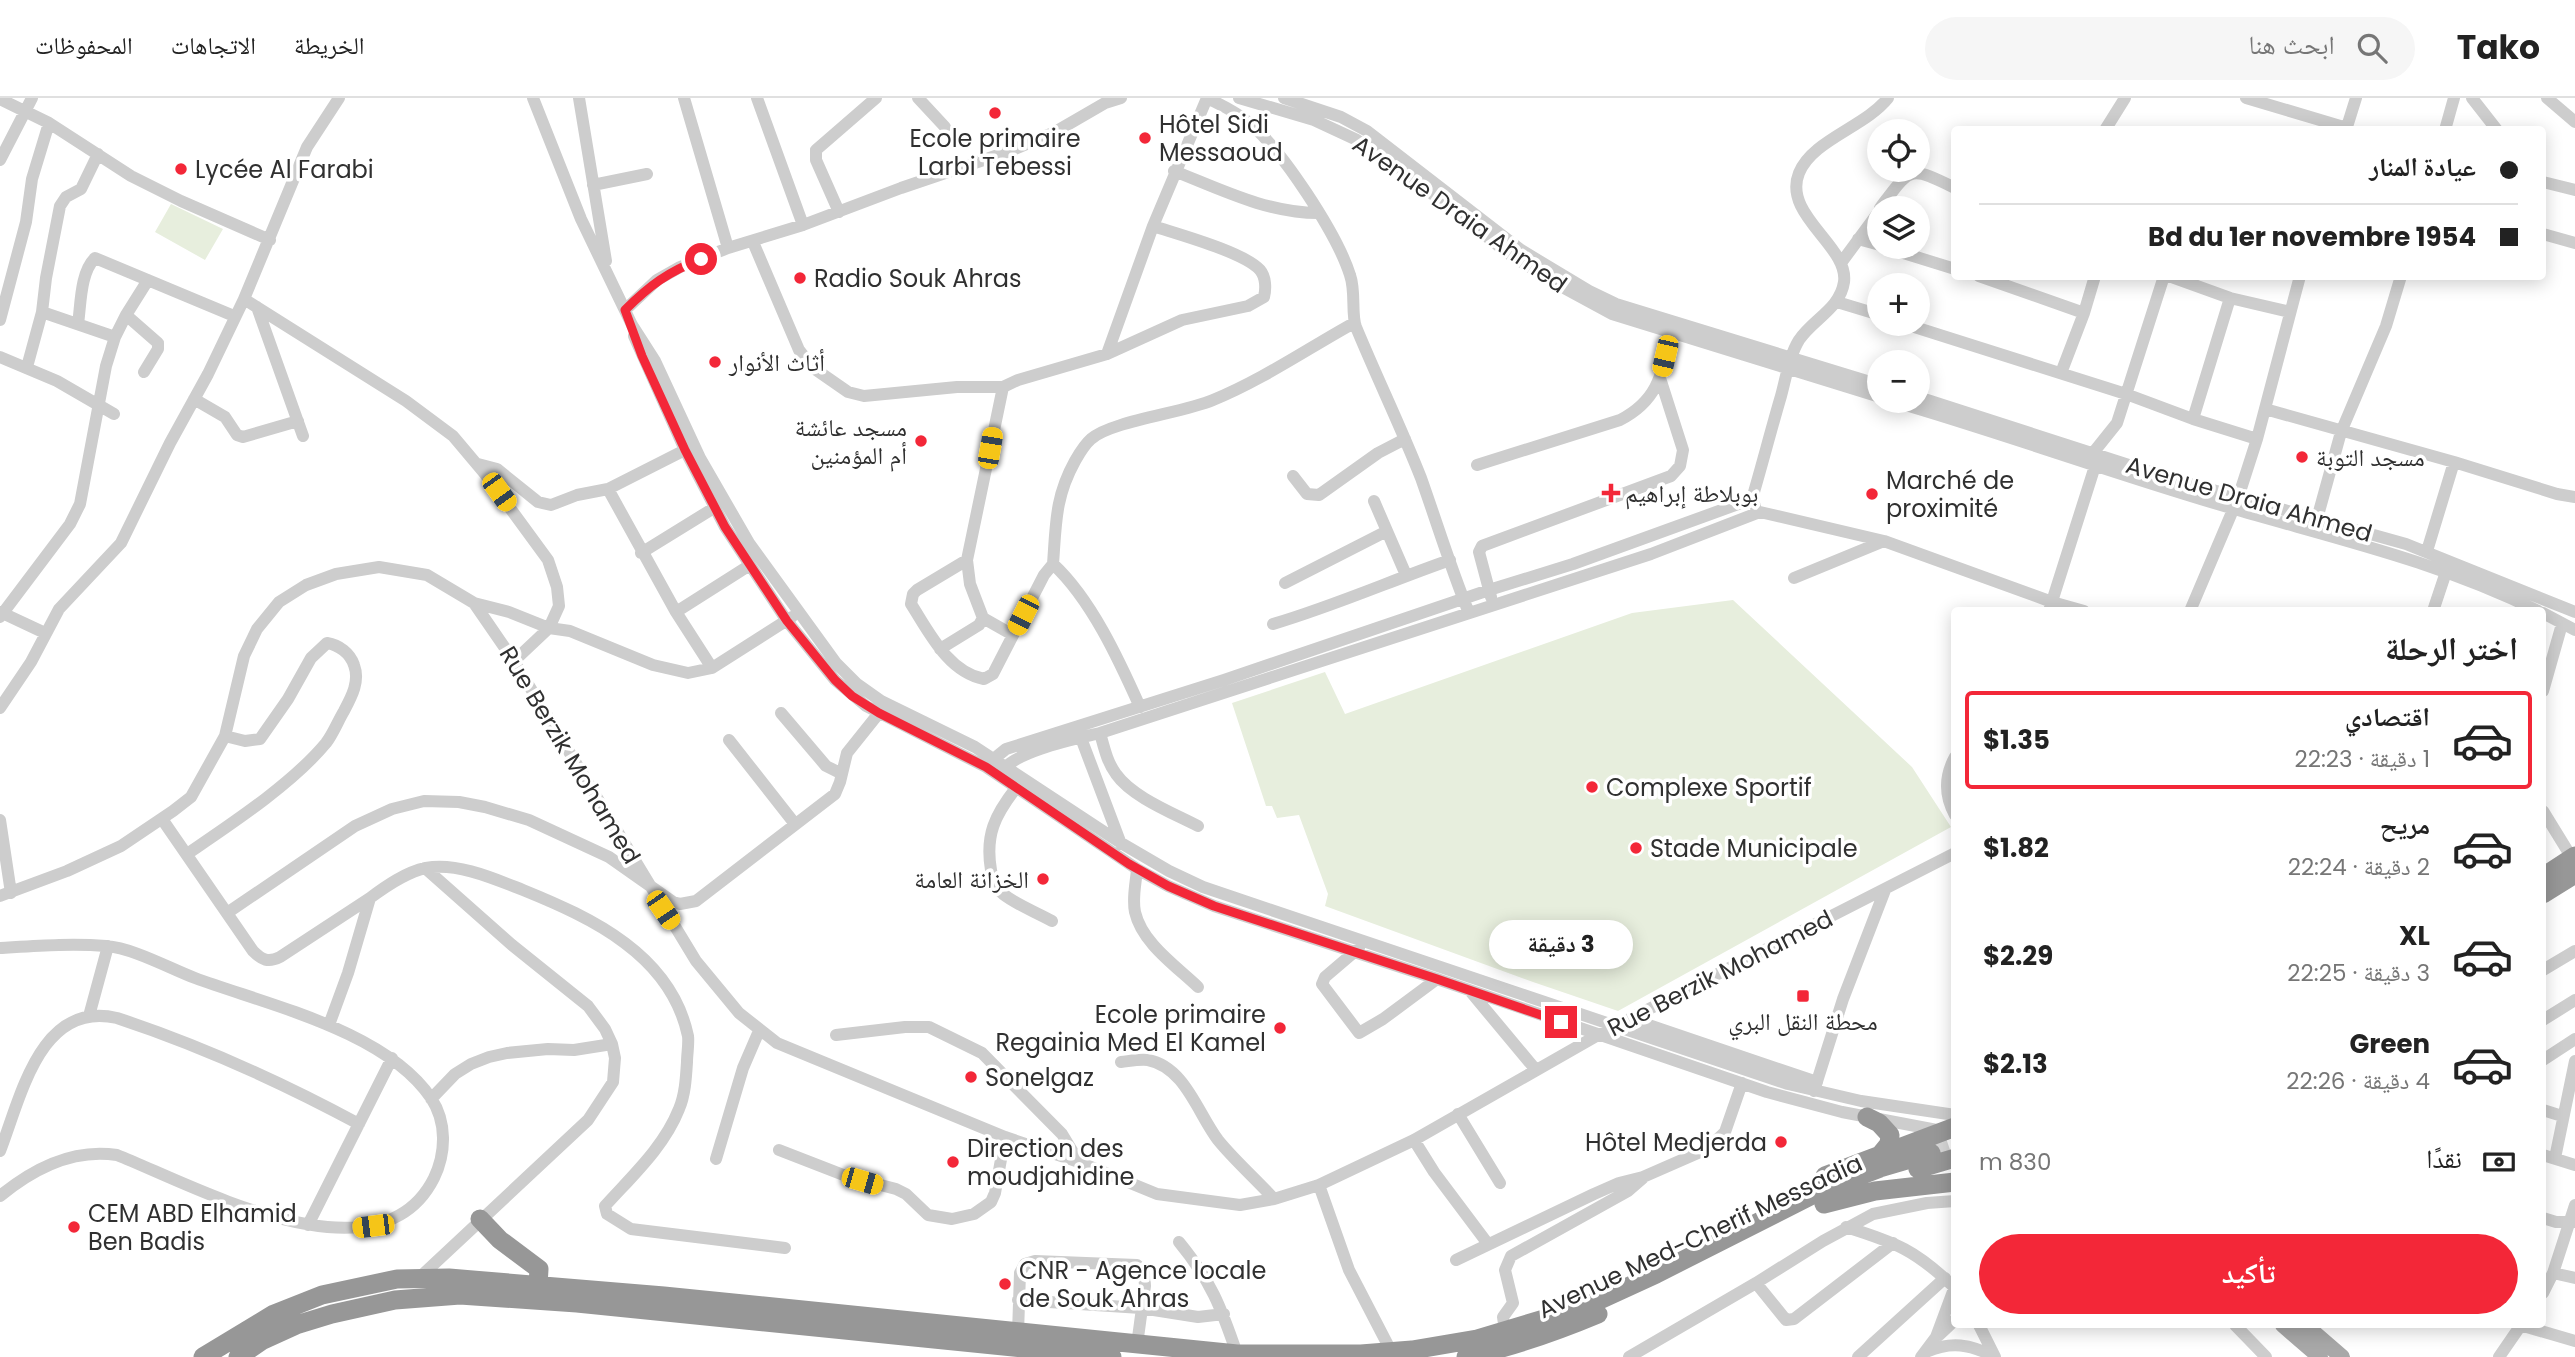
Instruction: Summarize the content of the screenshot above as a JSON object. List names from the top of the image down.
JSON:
{
  "streets": {
    "highway": ["Avenue Med-Cherif Messadia"],
    "street": ["Avenue Draia Ahmed", "Rue Berzik Mohamed"]
  },
  "places": {
    "other": [
      "Ecole primaire Larbi Tebessi",
      "Hôtel Sidi Messaoud",
      "Lycée Al Farabi",
      "Radio Souk Ahras",
      "أثاث الأنوار",
      "مسجد عائشة أم المؤمنين",
      "مسجد التوبة",
      "Marché de proximité",
      "Complexe Sportif",
      "Stade Municipale",
      "الخزانة العامة",
      "Ecole primaire Regainia Med El Kamel",
      "Sonelgaz",
      "Hôtel Medjerda",
      "Direction des moudjahidine",
      "CEM ABD Elhamid Ben Badis",
      "CNR - Agence locale de Souk Ahras"
    ],
    "health": ["بوبلاطة إبراهيم"],
    "transit": ["محطة النقل البري"]
  },
  "page": {
    "header": "Tako",
    "search": "ابحث هنا",
    "nav": ["الخريطة", "الاتجاهات", "المحفوظات"],
    "map_buttons": ["+", "−"],
    "banner": ["عيادة المنار", "Bd du 1er novembre 1954"],
    "heading": "اختر الرحلة",
    "list": [
      {
        "name": "اقتصادي",
        "note": "1 دقيقة · 22:23",
        "value": "$1.35"
      },
      {
        "name": "مريح",
        "note": "2 دقيقة · 22:24",
        "value": "$1.82"
      },
      {
        "name": "XL",
        "note": "3 دقيقة · 22:25",
        "value": "$2.29"
      },
      {
        "name": "Green",
        "note": "4 دقيقة · 22:26",
        "value": "$2.13"
      }
    ],
    "bubble": "3 دقيقة",
    "pay": ["نقدًا", "830 m"],
    "buttons": "تأكيد"
  }
}
